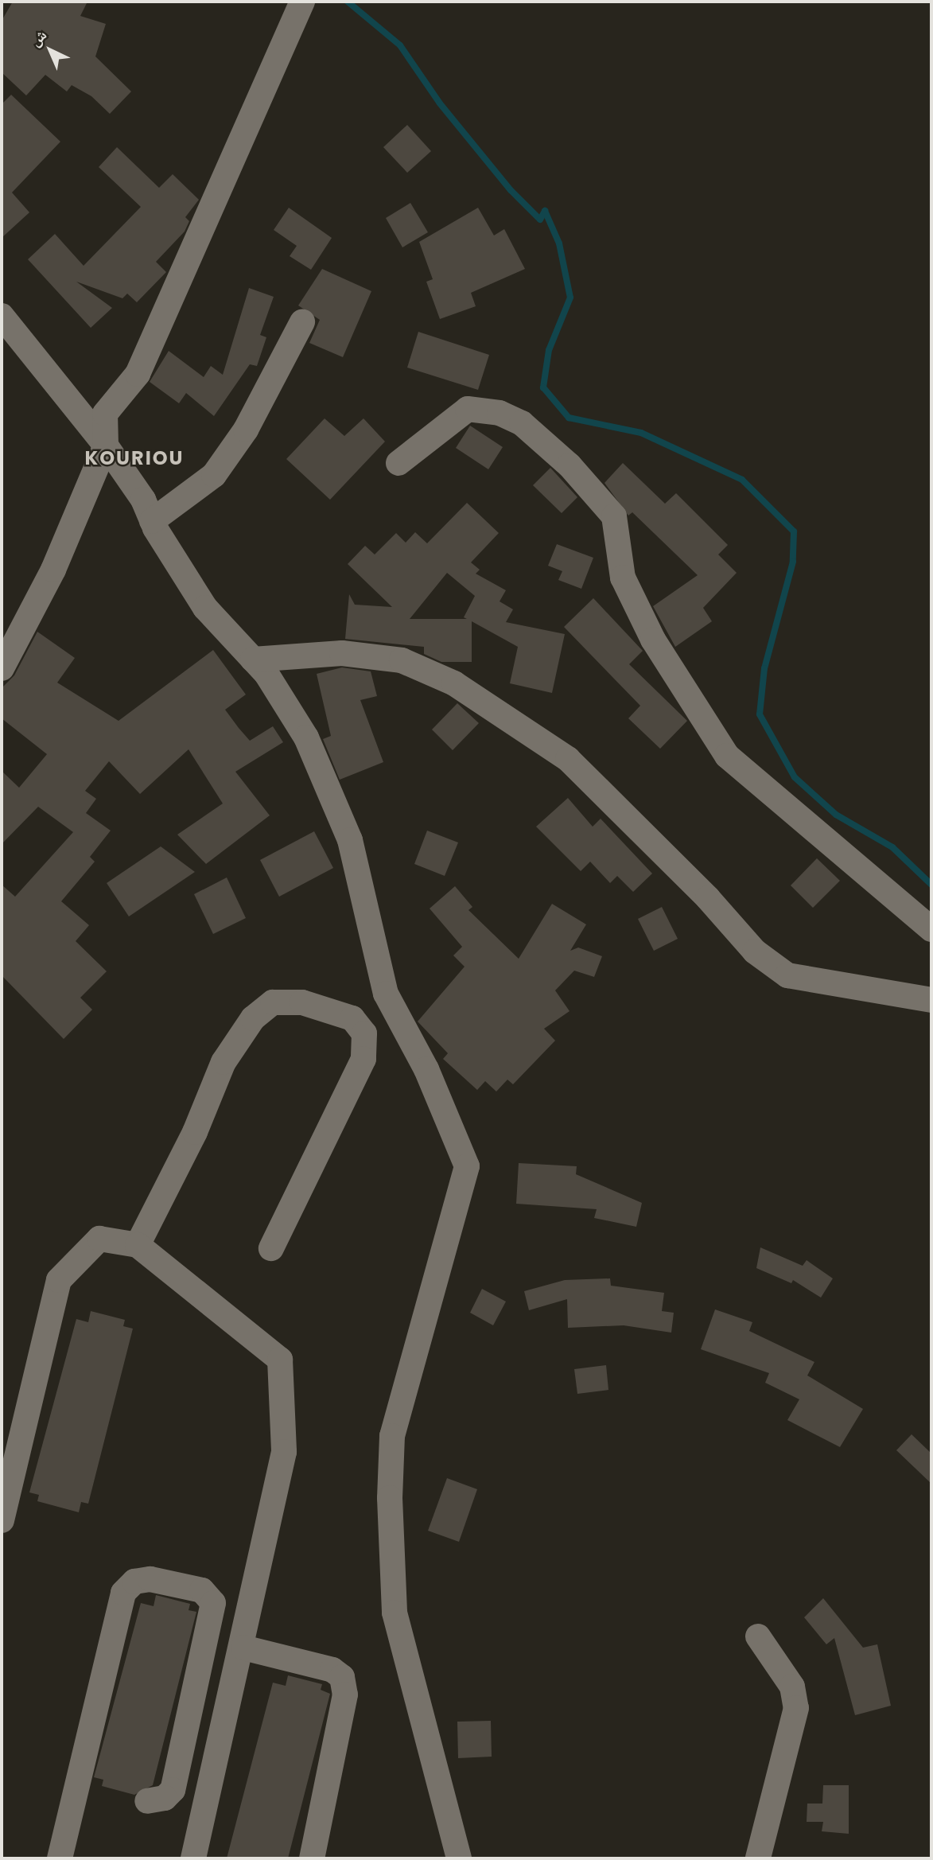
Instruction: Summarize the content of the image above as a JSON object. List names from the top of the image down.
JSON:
{
  "districts": ["KOURIOU"],
  "north": "top left"
}
